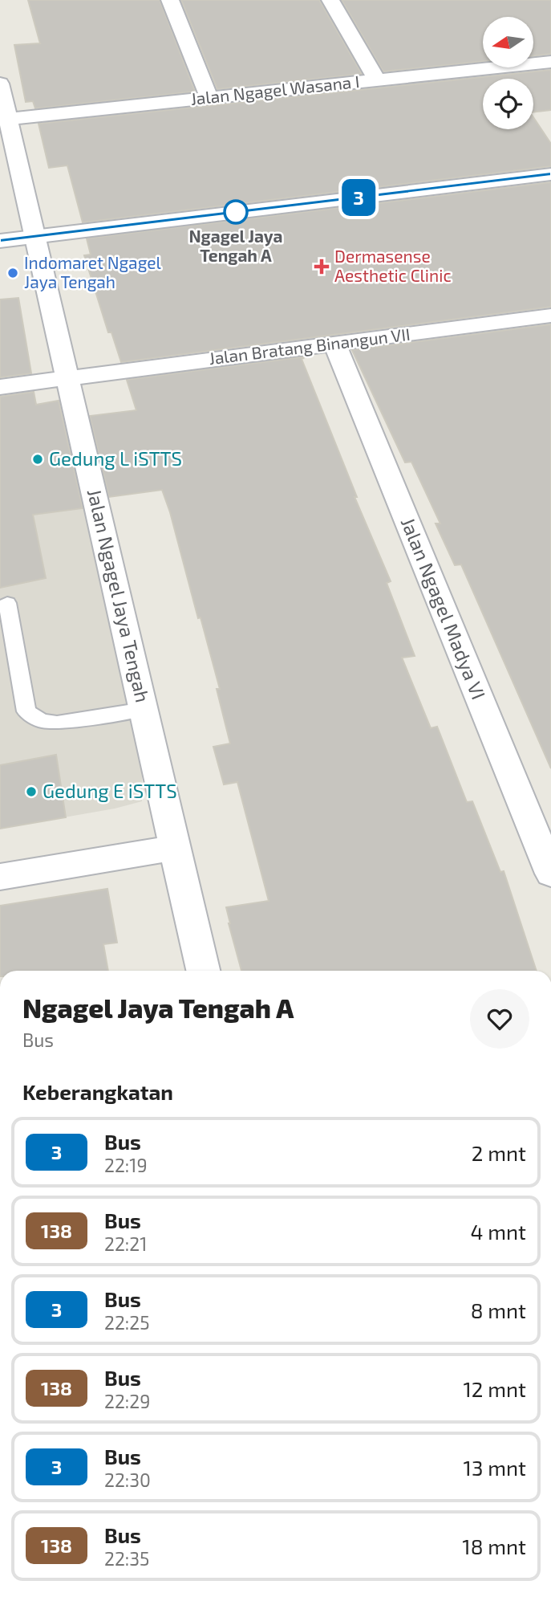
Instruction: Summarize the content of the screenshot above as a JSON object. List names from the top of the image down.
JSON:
{
  "streets": {
    "street": [
      "Jalan Ngagel Wasana I",
      "Jalan Bratang Binangun VII",
      "Jalan Ngagel Jaya Tengah",
      "Jalan Ngagel Madya VI"
    ]
  },
  "crossings": [
    ["Jalan Ngagel Wasana I", "Jalan Ngagel Jaya Tengah"],
    ["Jalan Bratang Binangun VII", "Jalan Ngagel Jaya Tengah"],
    ["Jalan Bratang Binangun VII", "Jalan Ngagel Madya VI"]
  ],
  "places": {
    "other": [
      "Ngagel Jaya Tengah A",
      "Indomaret Ngagel Jaya Tengah",
      "Gedung L iSTTS",
      "Gedung E iSTTS"
    ],
    "health": ["Dermasense Aesthetic Clinic"]
  },
  "lines": ["bus line 3"],
  "north": "left",
  "page": {
    "on_map": "3",
    "heading": [
      ["Ngagel Jaya Tengah A", "Bus"],
      "Keberangkatan"
    ],
    "list": [
      {
        "mark": "3",
        "name": "Bus",
        "note": "22:19",
        "value": "2 mnt"
      },
      {
        "mark": "138",
        "name": "Bus",
        "note": "22:21",
        "value": "4 mnt"
      },
      {
        "mark": "3",
        "name": "Bus",
        "note": "22:25",
        "value": "8 mnt"
      },
      {
        "mark": "138",
        "name": "Bus",
        "note": "22:29",
        "value": "12 mnt"
      },
      {
        "mark": "3",
        "name": "Bus",
        "note": "22:30",
        "value": "13 mnt"
      },
      {
        "mark": "138",
        "name": "Bus",
        "note": "22:35",
        "value": "18 mnt"
      }
    ]
  }
}
